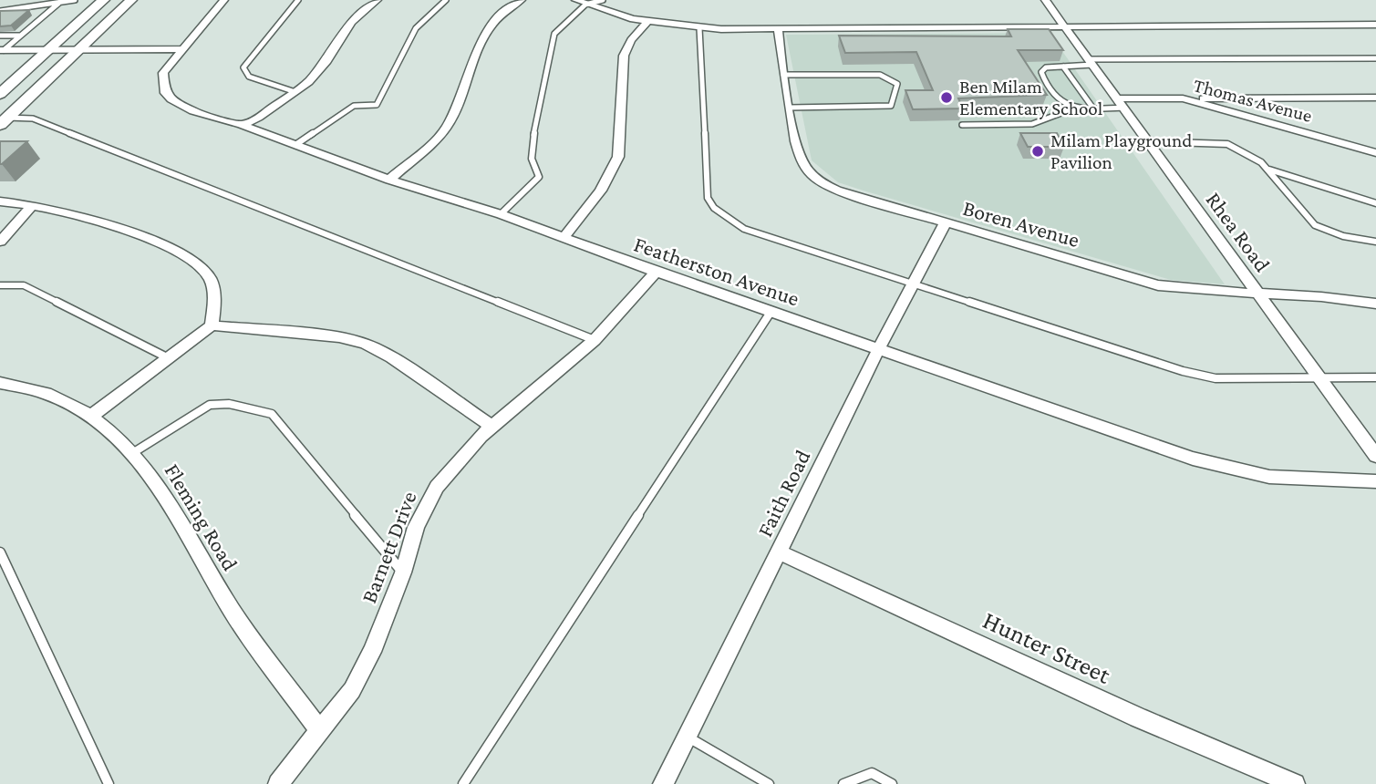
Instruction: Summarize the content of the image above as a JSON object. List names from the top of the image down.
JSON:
{
  "streets": {
    "street": [
      "Thomas Avenue",
      "Boren Avenue",
      "Rhea Road",
      "Featherston Avenue",
      "Faith Road",
      "Fleming Road",
      "Barnett Drive",
      "Hunter Street"
    ]
  },
  "crossings": [
    ["Thomas Avenue", "Rhea Road"],
    ["Boren Avenue", "Rhea Road"],
    ["Boren Avenue", "Faith Road"],
    ["Featherston Avenue", "Faith Road"],
    ["Featherston Avenue", "Barnett Drive"],
    ["Faith Road", "Hunter Street"],
    ["Fleming Road", "Barnett Drive"]
  ],
  "places": ["Ben Milam Elementary School", "Milam Playground Pavilion"]
}
